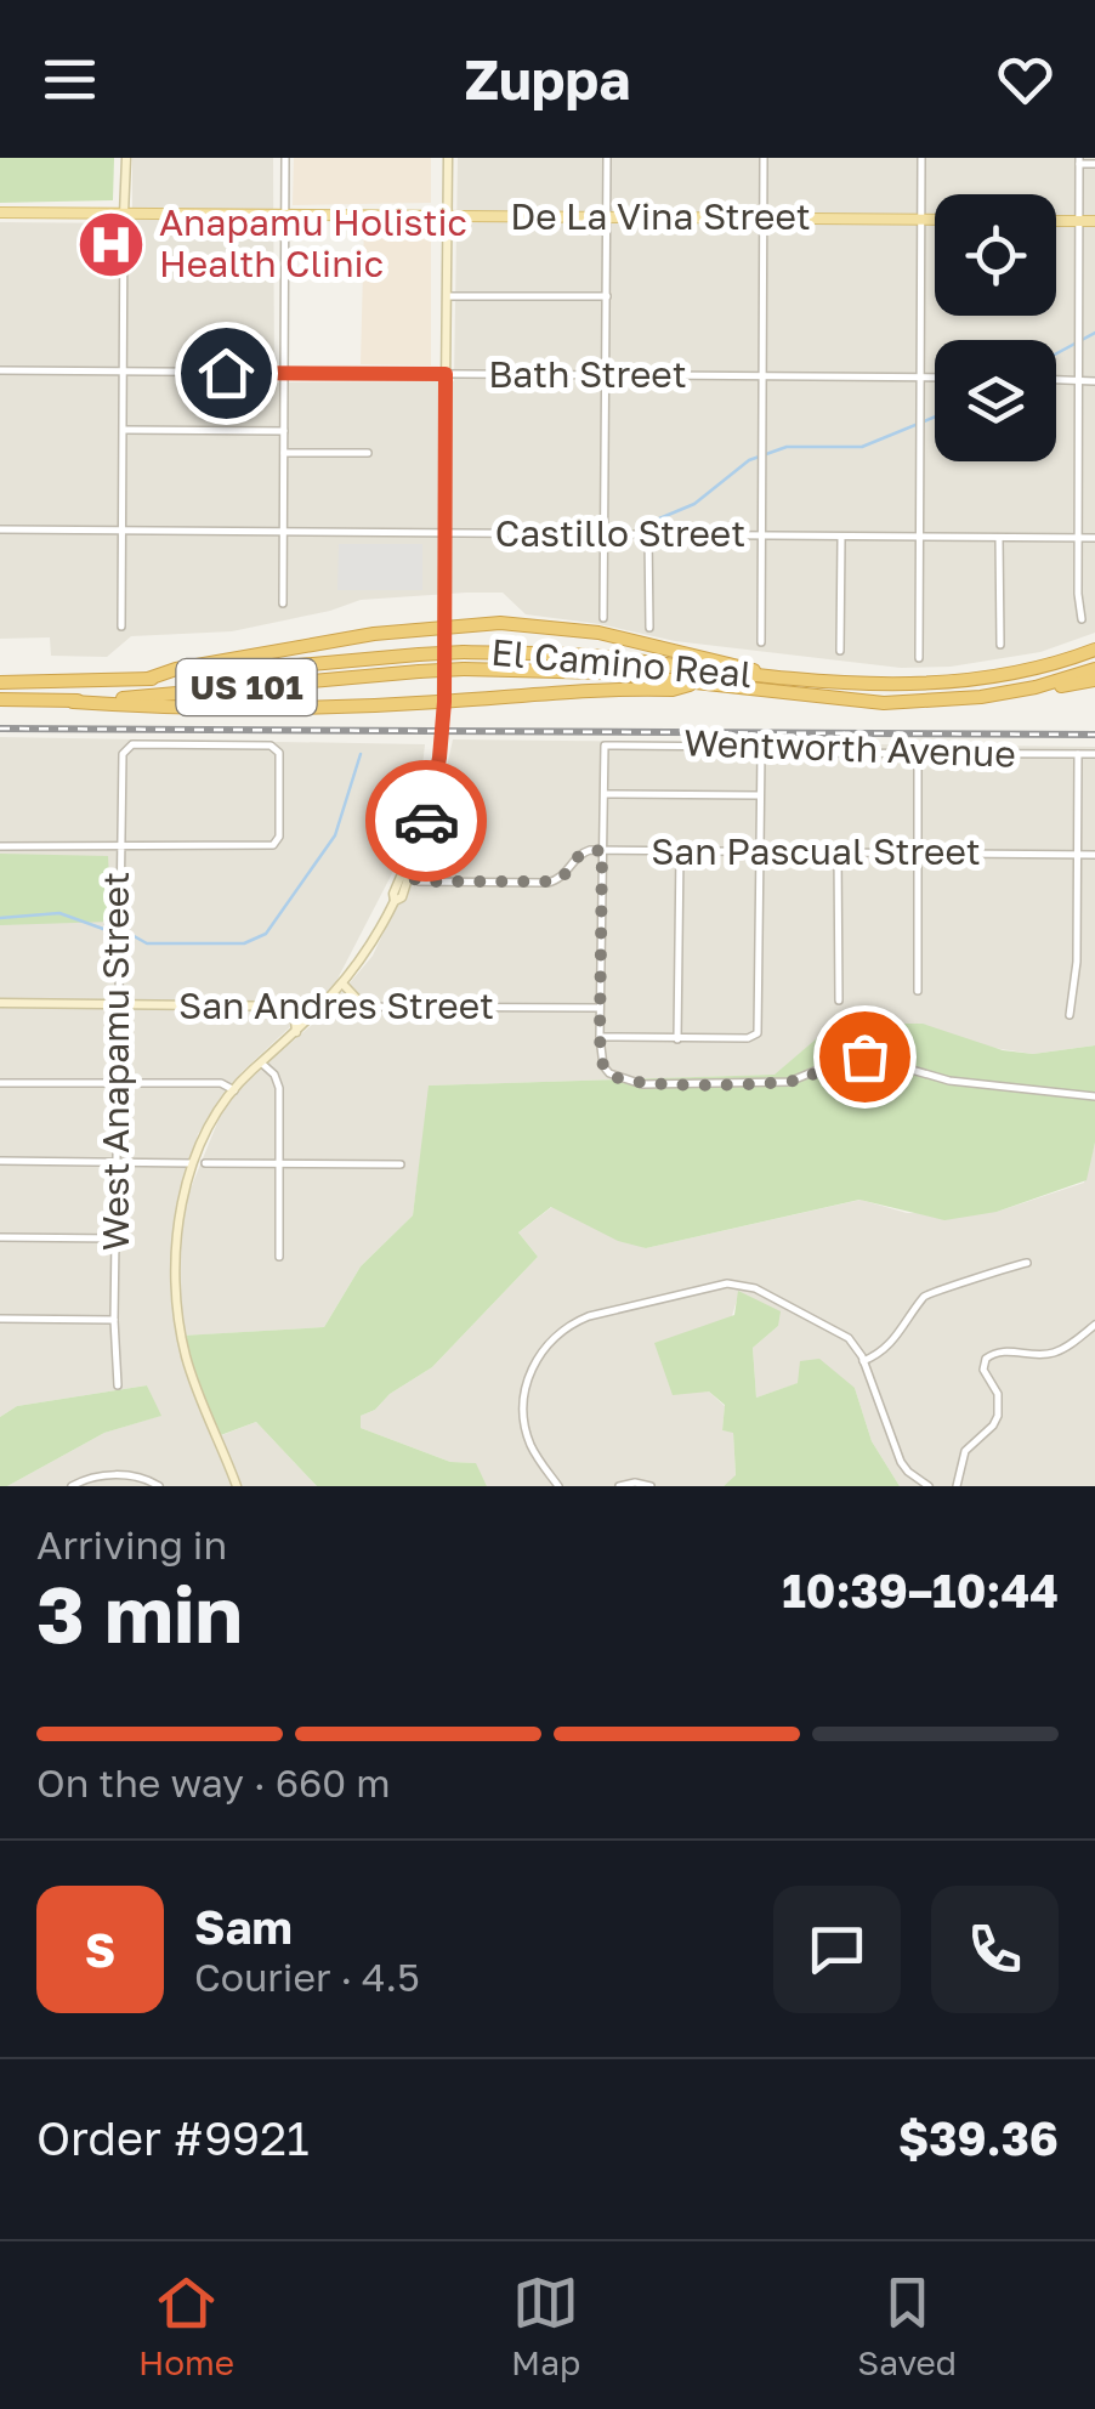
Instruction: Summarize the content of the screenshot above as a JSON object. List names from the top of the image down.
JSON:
{
  "streets": {
    "highway": ["El Camino Real", "US 101"],
    "main road": ["De La Vina Street", "San Andres Street"],
    "street": [
      "Bath Street",
      "Castillo Street",
      "Wentworth Avenue",
      "San Pascual Street",
      "West Anapamu Street"
    ]
  },
  "crossings": [
    ["San Andres Street", "West Anapamu Street"]
  ],
  "places": {
    "hospital": ["Anapamu Holistic Health Clinic"]
  },
  "page": {
    "header": "Zuppa",
    "heading": ["3 min", "Arriving in", "10:39–10:44"],
    "panel": [
      "Sam",
      "Courier · 4.5",
      "Order #9921",
      "$39.36"
    ],
    "bar": "On the way · 660 m",
    "round": "S",
    "tabs": ["Home", "Map", "Saved"]
  }
}
